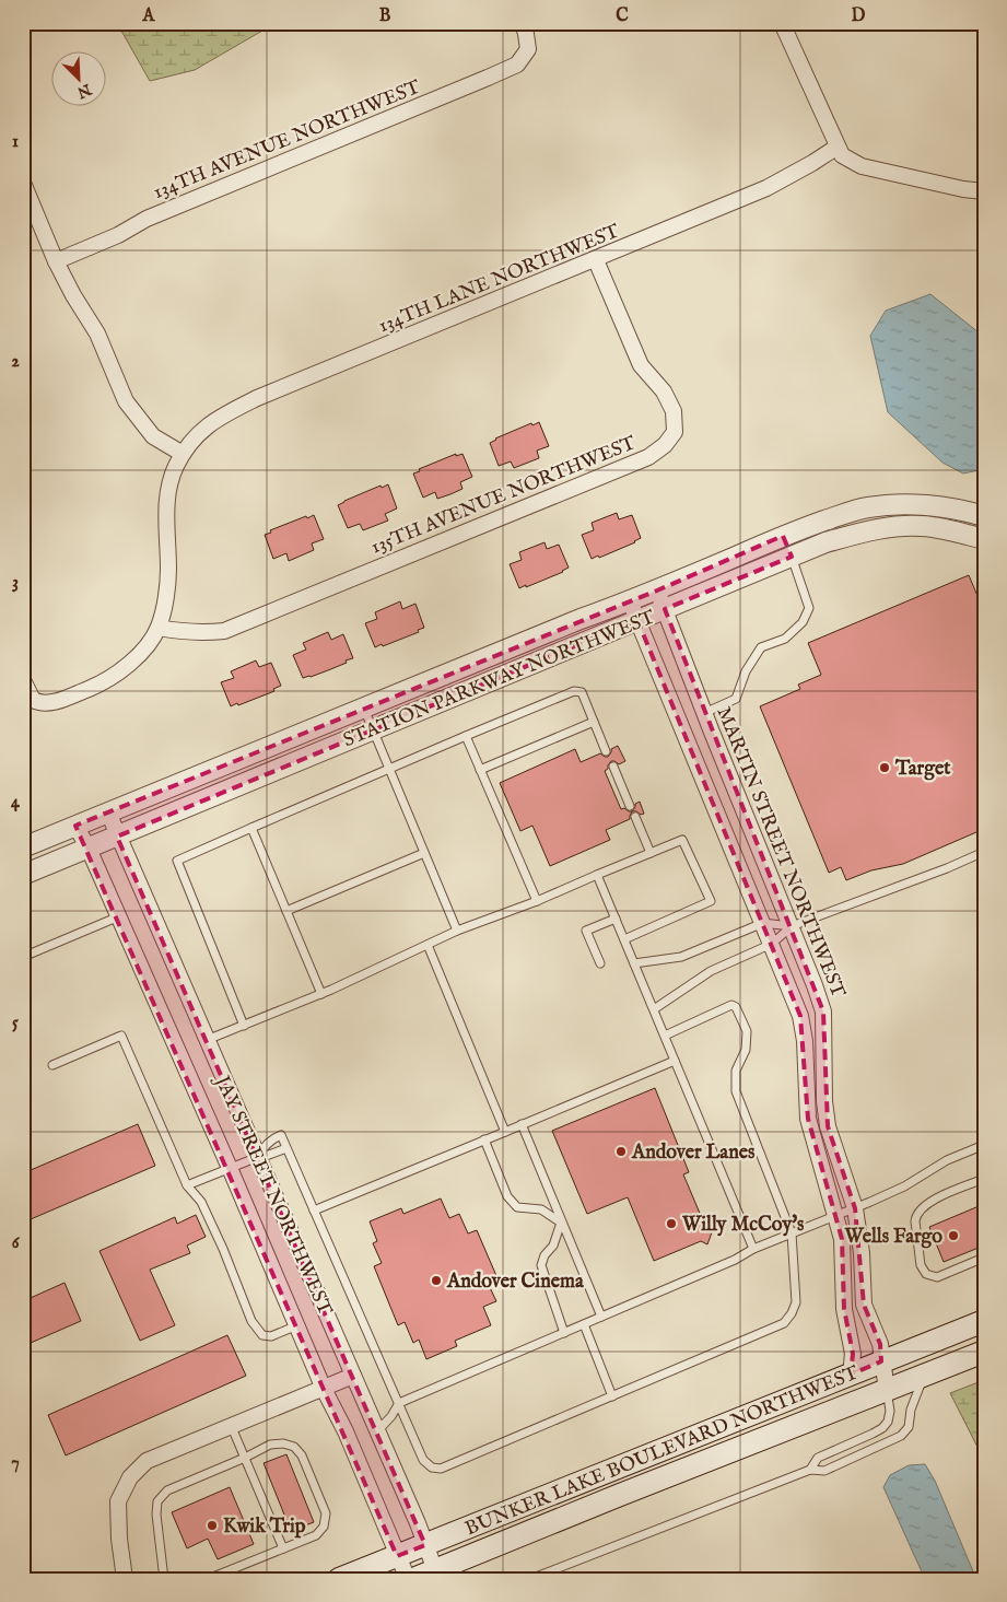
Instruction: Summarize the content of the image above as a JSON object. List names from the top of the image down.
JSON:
{
  "streets": {
    "main road": ["BUNKER LAKE BOULEVARD NORTHWEST"],
    "street": [
      "134TH AVENUE NORTHWEST",
      "134TH LANE NORTHWEST",
      "135TH AVENUE NORTHWEST",
      "STATION PARKWAY NORTHWEST",
      "MARTIN STREET NORTHWEST",
      "JAY STREET NORTHWEST"
    ]
  },
  "crossings": [
    ["134TH LANE NORTHWEST", "135TH AVENUE NORTHWEST"],
    ["STATION PARKWAY NORTHWEST", "MARTIN STREET NORTHWEST"],
    ["STATION PARKWAY NORTHWEST", "JAY STREET NORTHWEST"],
    ["MARTIN STREET NORTHWEST", "BUNKER LAKE BOULEVARD NORTHWEST"],
    ["JAY STREET NORTHWEST", "BUNKER LAKE BOULEVARD NORTHWEST"]
  ],
  "places": [
    "Target",
    "Andover Lanes",
    "Willy McCoy's",
    "Wells Fargo",
    "Andover Cinema",
    "Kwik Trip"
  ],
  "north": "bottom right",
  "grid": {
    "columns": [
      "A",
      "B",
      "C",
      "D"
    ],
    "rows": [
      "1",
      "2",
      "3",
      "4",
      "5",
      "6",
      "7"
    ]
  }
}
